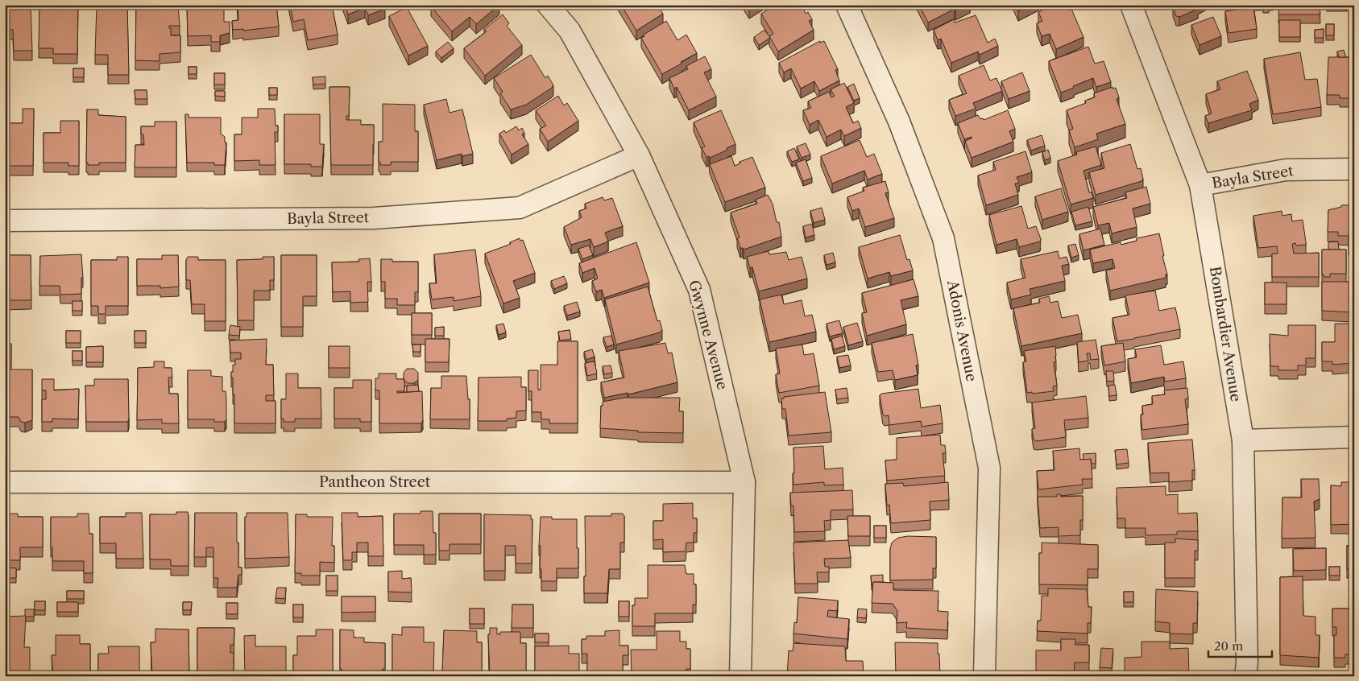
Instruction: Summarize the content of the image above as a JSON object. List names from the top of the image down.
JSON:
{
  "streets": {
    "street": [
      "Bayla Street",
      "Adonis Avenue",
      "Bombardier Avenue",
      "Gwynne Avenue",
      "Pantheon Street"
    ]
  },
  "crossings": [
    ["Bayla Street", "Bombardier Avenue"],
    ["Bayla Street", "Gwynne Avenue"],
    ["Gwynne Avenue", "Pantheon Street"]
  ],
  "scale_bar": "20 m"
}
